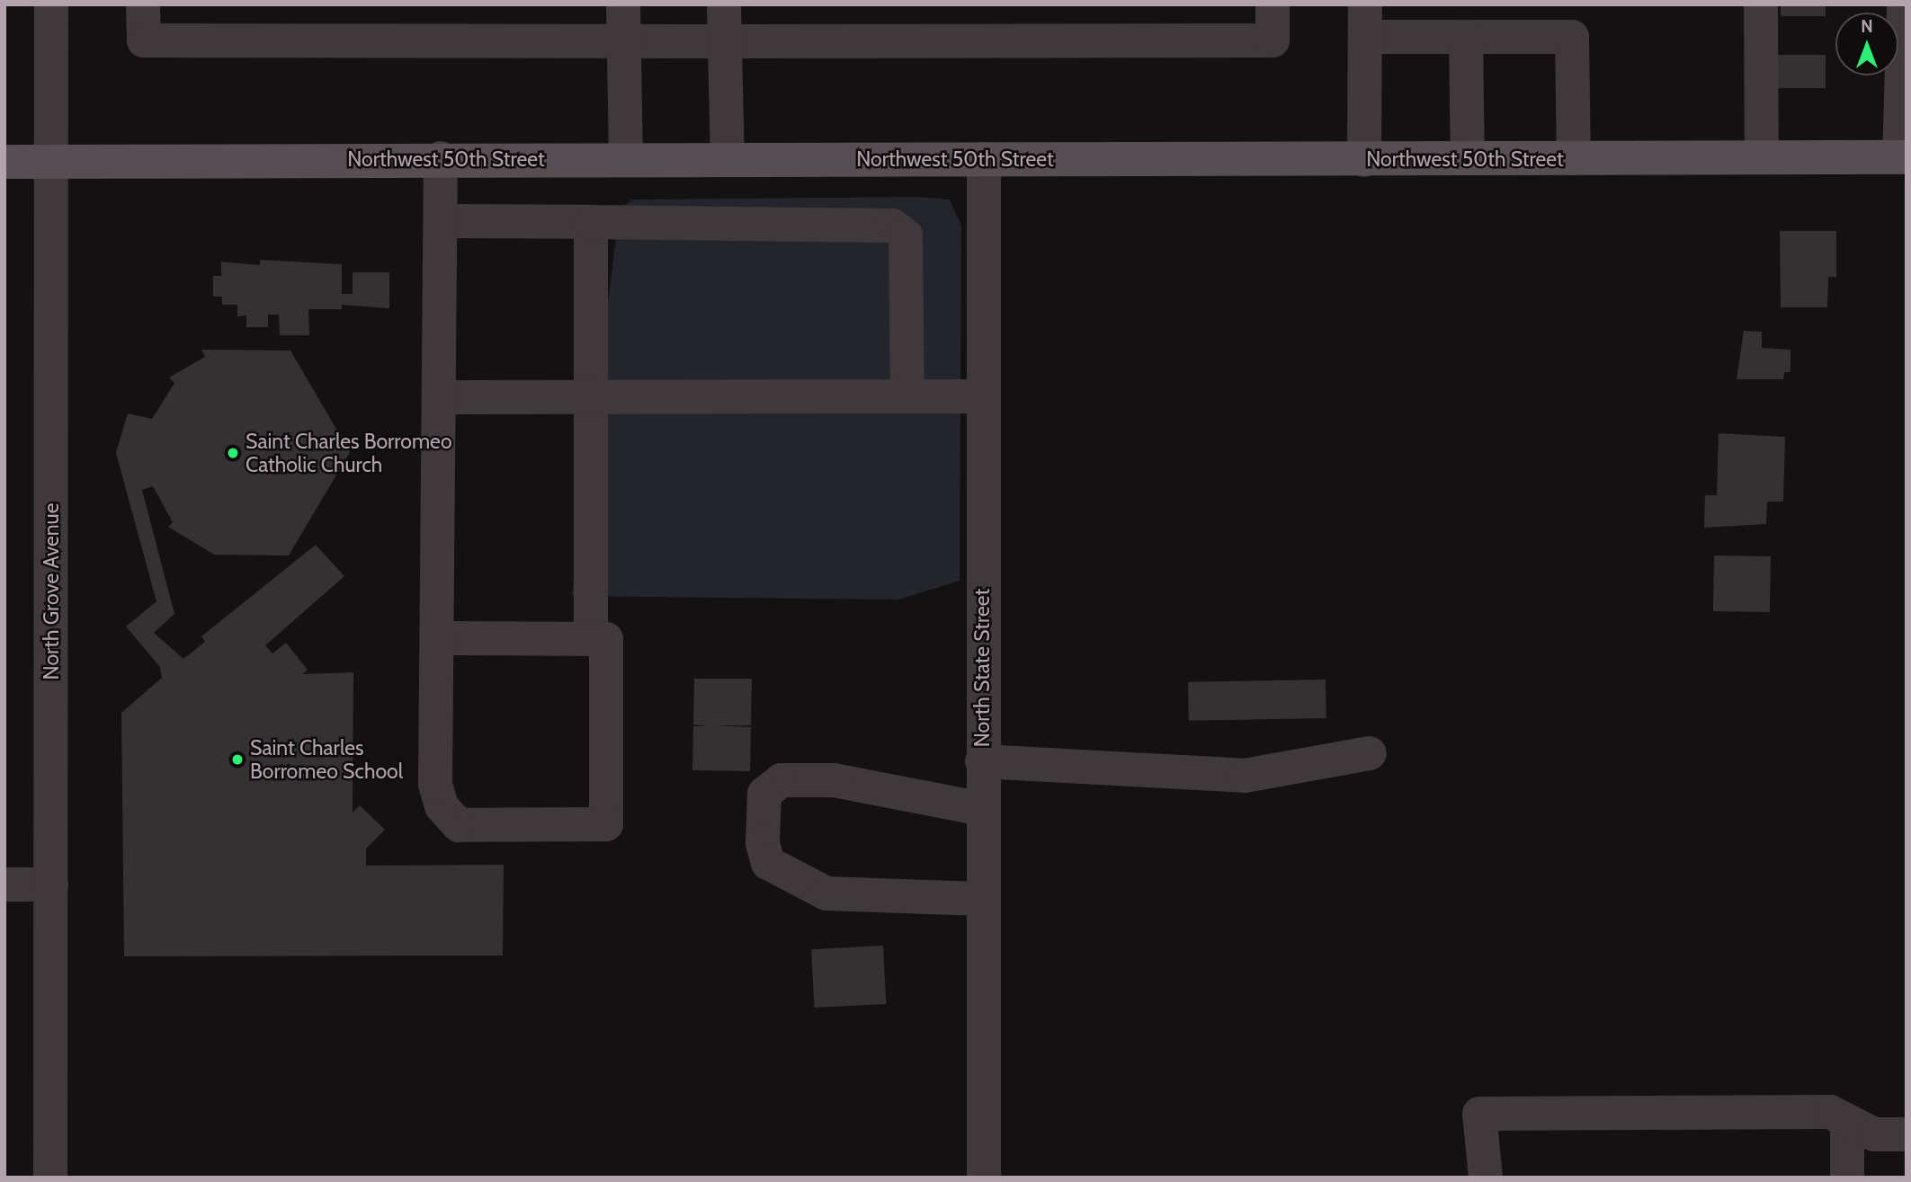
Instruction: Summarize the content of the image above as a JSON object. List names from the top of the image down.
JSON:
{
  "streets": {
    "main road": ["Northwest 50th Street"],
    "street": ["North Grove Avenue", "North State Street"]
  },
  "crossings": [
    ["Northwest 50th Street", "North Grove Avenue"],
    ["Northwest 50th Street", "North State Street"]
  ],
  "places": ["Saint Charles Borromeo Catholic Church", "Saint Charles Borromeo School"],
  "north": "top"
}
